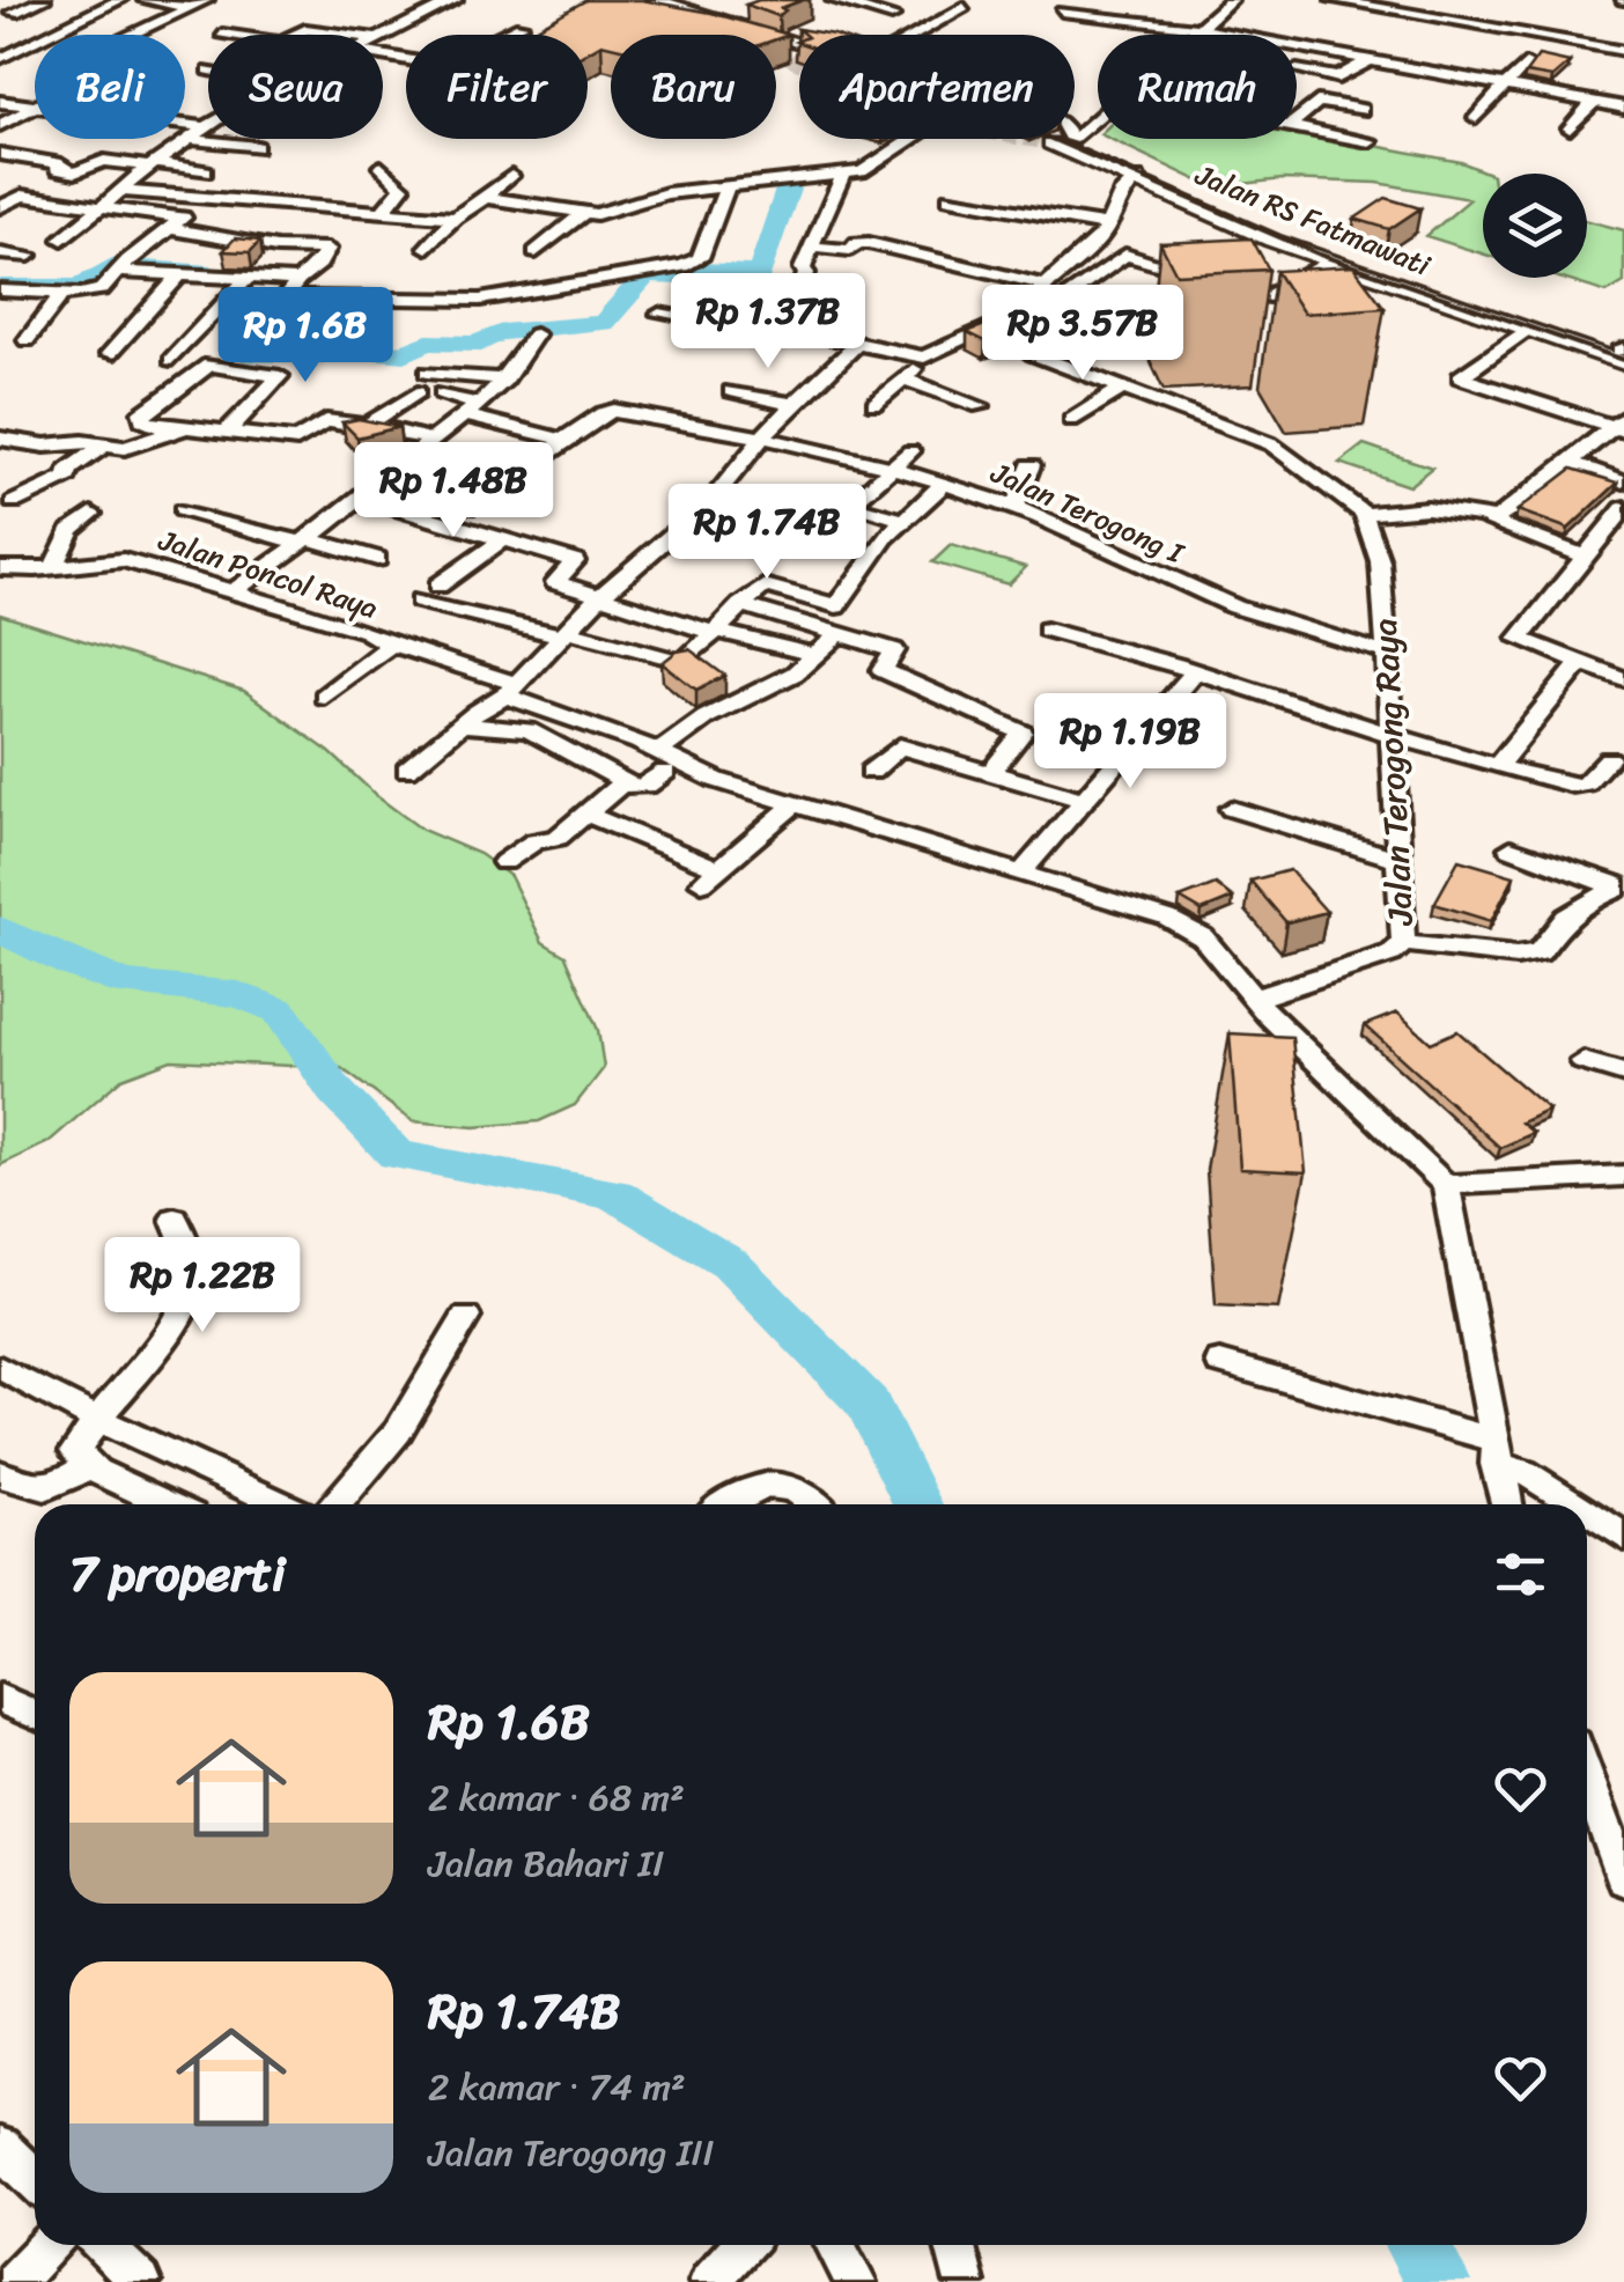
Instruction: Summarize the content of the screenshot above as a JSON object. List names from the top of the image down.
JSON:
{
  "streets": {
    "main road": ["Jalan RS Fatmawati"],
    "street": ["Jalan Terogong I", "Jalan Poncol Raya", "Jalan Terogong Raya"]
  },
  "crossings": [
    ["Jalan Terogong I", "Jalan Terogong Raya"],
    ["Jalan Poncol Raya", "Jalan Terogong Raya"]
  ],
  "page": {
    "chip": [
      "Beli",
      "Sewa",
      "Filter",
      "Baru",
      "Apartemen",
      "Rumah"
    ],
    "price": [
      "Rp 1.37B",
      "Rp 3.57B",
      "Rp 1.6B",
      "Rp 1.48B",
      "Rp 1.74B",
      "Rp 1.19B",
      "Rp 1.22B"
    ],
    "heading": "7 properti",
    "list": [
      {
        "name": "Rp 1.6B",
        "note": "2 kamar · 68 m² · Jalan Bahari II"
      },
      {
        "name": "Rp 1.74B",
        "note": "2 kamar · 74 m² · Jalan Terogong III"
      }
    ]
  }
}
